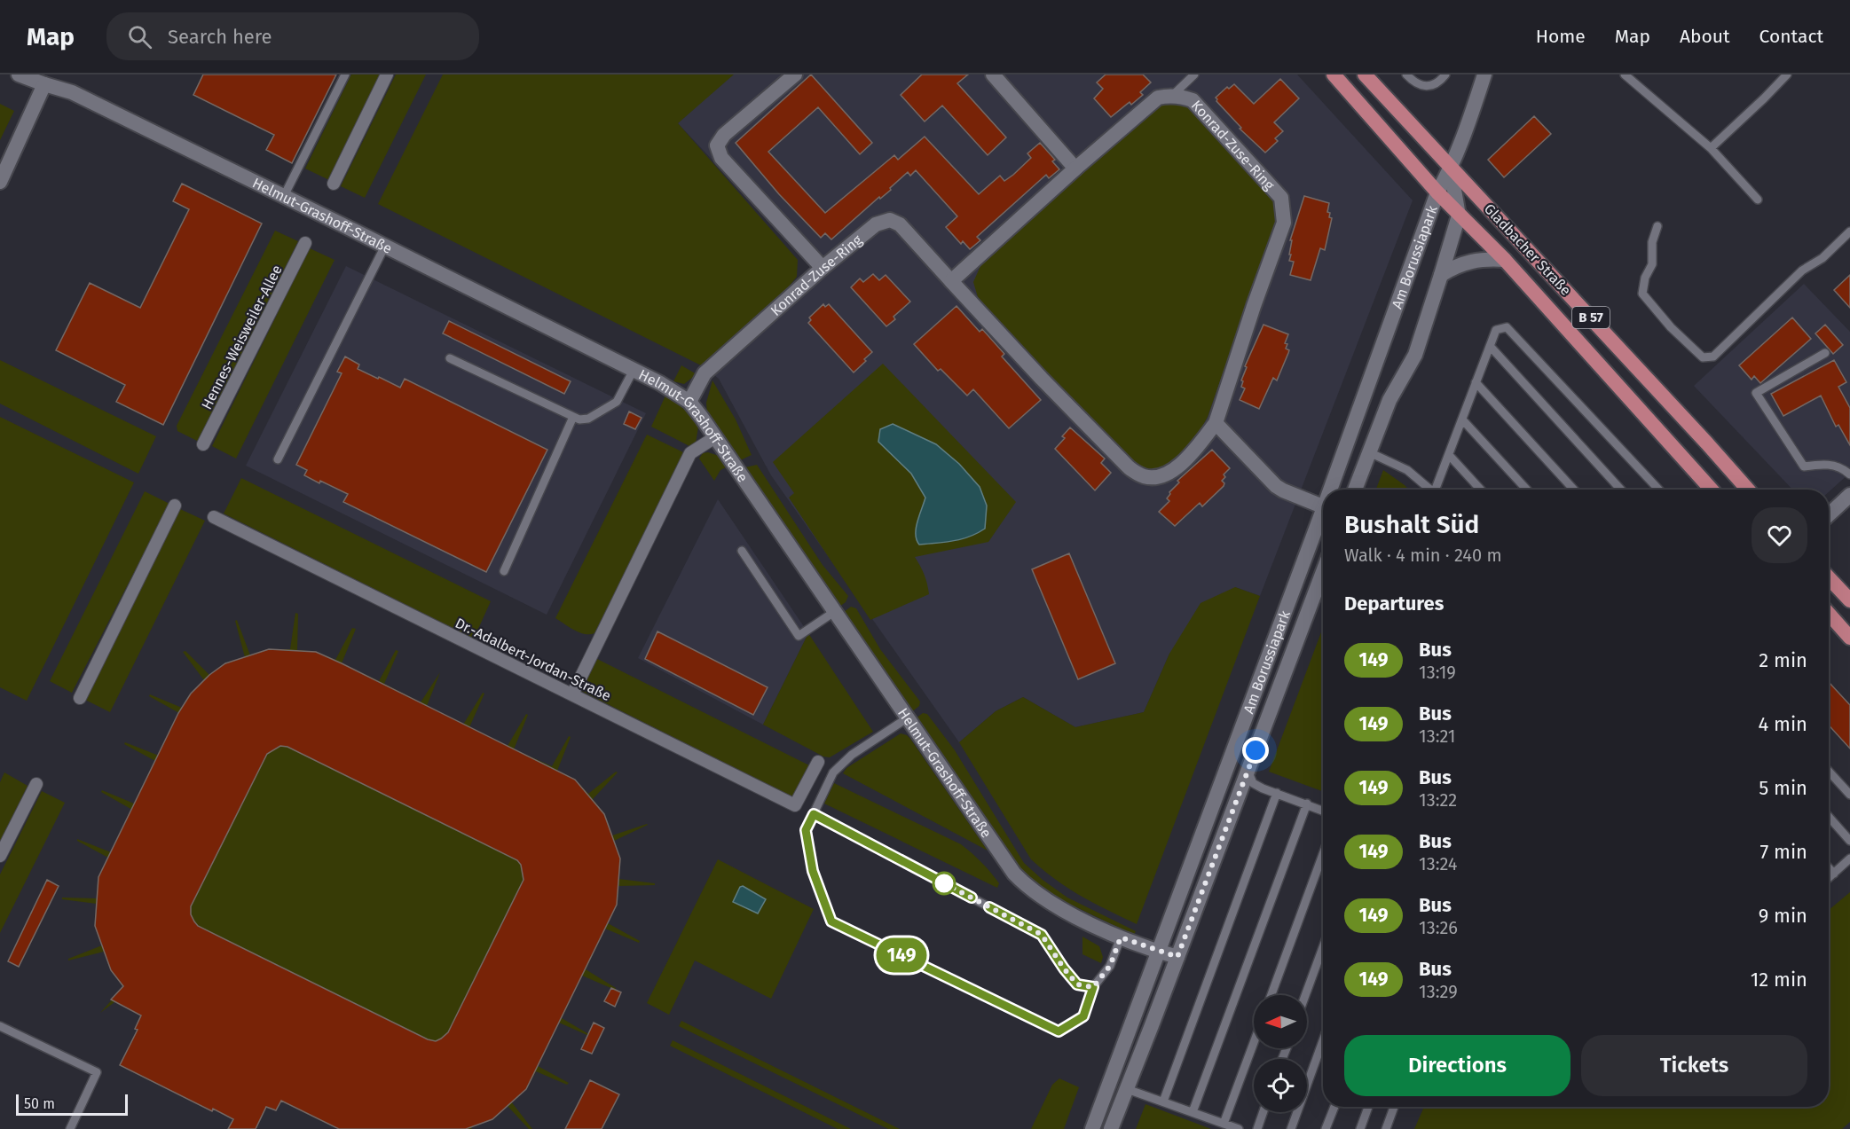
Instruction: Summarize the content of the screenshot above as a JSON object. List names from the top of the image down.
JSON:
{
  "streets": {
    "main road": ["Gladbacher Straße", "B 57"],
    "street": [
      "Konrad-Zuse-Ring",
      "Helmut-Grashoff-Straße",
      "Am Borussiapark",
      "Hennes-Weisweiler-Allee",
      "Dr.-Adalbert-Jordan-Straße"
    ]
  },
  "crossings": [
    ["Konrad-Zuse-Ring", "Helmut-Grashoff-Straße"],
    ["Helmut-Grashoff-Straße", "Am Borussiapark"],
    ["Gladbacher Straße", "Am Borussiapark"]
  ],
  "lines": ["bus line 149"],
  "scale_bar": "50 m",
  "north": "left",
  "page": {
    "header": "Map",
    "search": "Search here",
    "nav": [
      "Home",
      "Map",
      "About",
      "Contact"
    ],
    "on_map": "149",
    "heading": [
      ["Bushalt Süd", "Walk · 4 min · 240 m"],
      "Departures"
    ],
    "list": [
      {
        "mark": "149",
        "name": "Bus",
        "note": "13:19",
        "value": "2 min"
      },
      {
        "mark": "149",
        "name": "Bus",
        "note": "13:21",
        "value": "4 min"
      },
      {
        "mark": "149",
        "name": "Bus",
        "note": "13:22",
        "value": "5 min"
      },
      {
        "mark": "149",
        "name": "Bus",
        "note": "13:24",
        "value": "7 min"
      },
      {
        "mark": "149",
        "name": "Bus",
        "note": "13:26",
        "value": "9 min"
      },
      {
        "mark": "149",
        "name": "Bus",
        "note": "13:29",
        "value": "12 min"
      }
    ],
    "buttons": ["Directions", "Tickets"],
    "scale": "50 m"
  }
}
